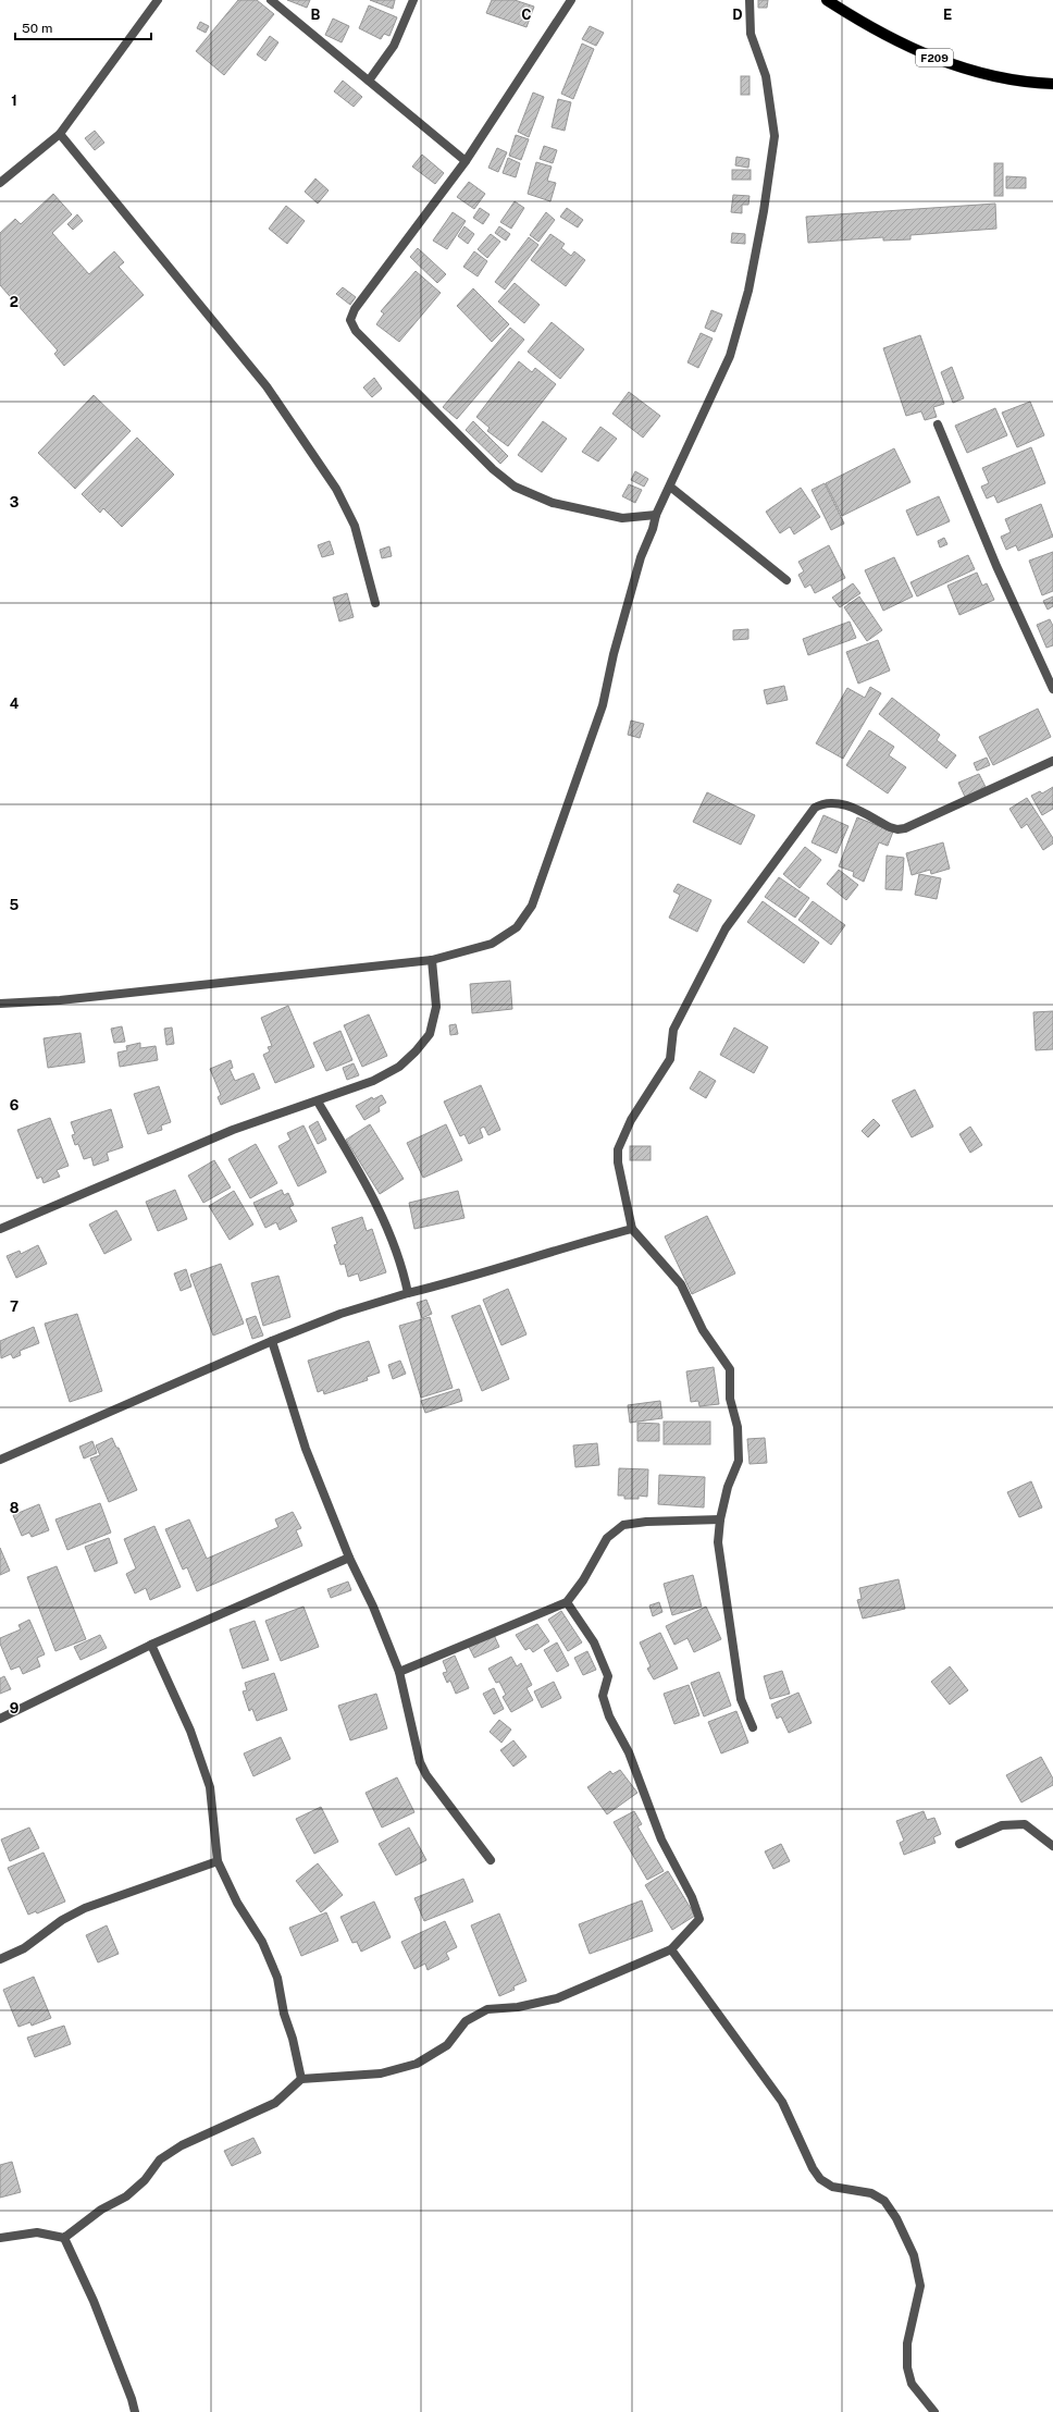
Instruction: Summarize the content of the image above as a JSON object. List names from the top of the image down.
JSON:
{
  "streets": {
    "main road": ["F209"]
  },
  "scale_bar": "50 m",
  "grid": {
    "columns": [
      "B",
      "C",
      "D",
      "E"
    ],
    "rows": [
      "1",
      "2",
      "3",
      "4",
      "5",
      "6",
      "7",
      "8",
      "9"
    ]
  }
}
